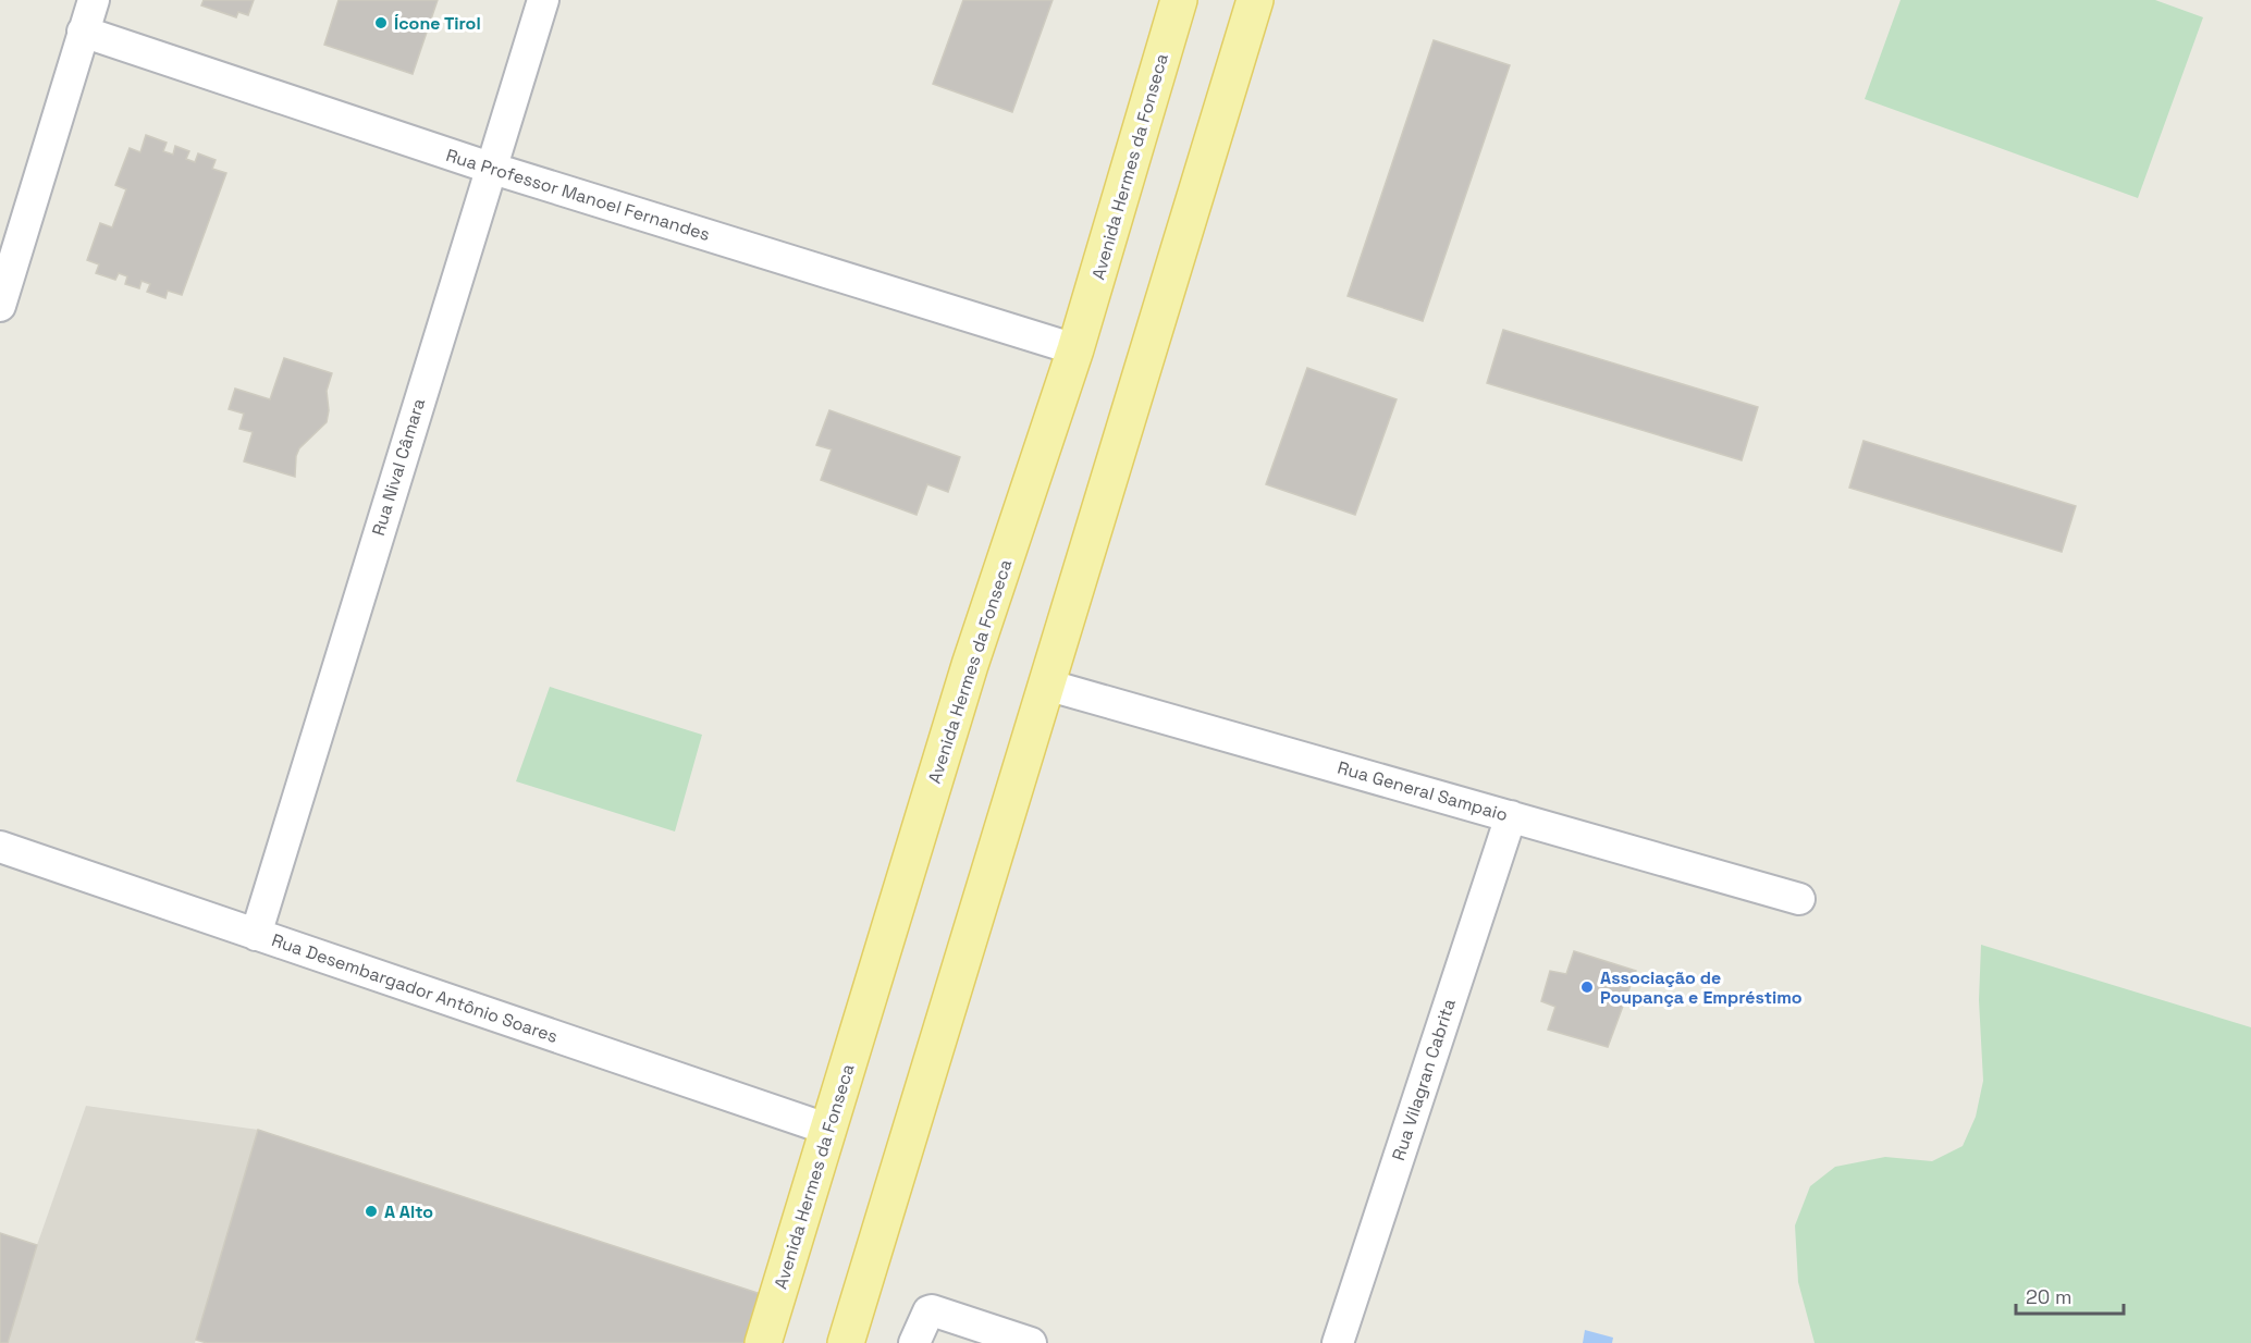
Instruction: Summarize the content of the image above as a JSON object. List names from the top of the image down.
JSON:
{
  "streets": {
    "main road": ["Avenida Hermes da Fonseca"],
    "street": [
      "Rua Professor Manoel Fernandes",
      "Rua Nival Câmara",
      "Rua General Sampaio",
      "Rua Desembargador Antônio Soares",
      "Rua Vilagran Cabrita"
    ]
  },
  "crossings": [
    ["Avenida Hermes da Fonseca", "Rua Professor Manoel Fernandes"],
    ["Avenida Hermes da Fonseca", "Rua Desembargador Antônio Soares"],
    ["Rua Professor Manoel Fernandes", "Rua Nival Câmara"],
    ["Rua Nival Câmara", "Rua Desembargador Antônio Soares"],
    ["Rua General Sampaio", "Rua Vilagran Cabrita"]
  ],
  "places": ["Ícone Tirol", "Associação de Poupança e Empréstimo", "A Alto"],
  "scale_bar": "20 m"
}
